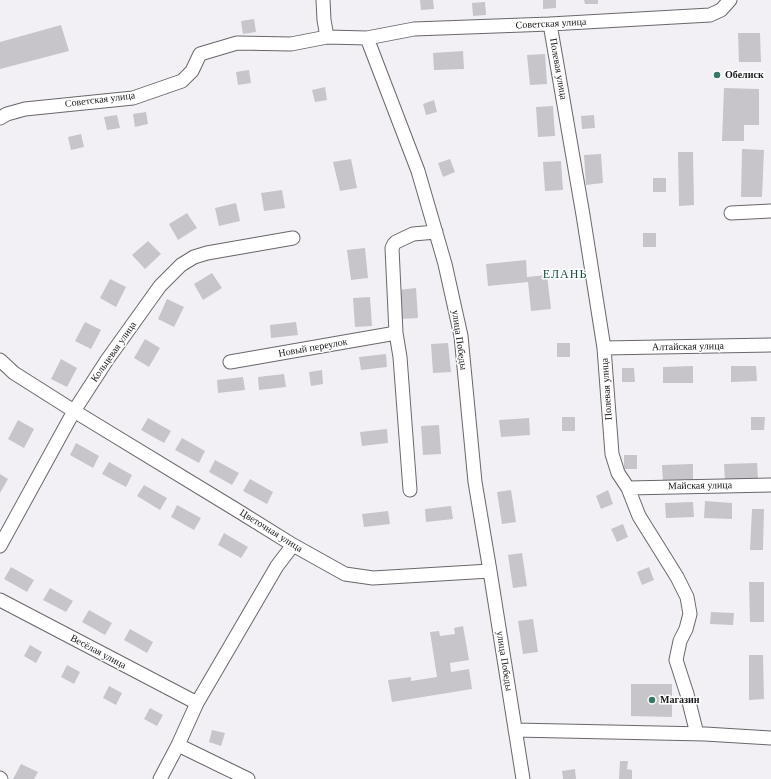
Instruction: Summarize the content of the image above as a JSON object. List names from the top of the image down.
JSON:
{
  "streets": {
    "street": [
      "Советская улица",
      "Полевая улица",
      "улица Победы",
      "Алтайская улица",
      "Новый переулок",
      "Кольцевая улица",
      "Майская улица",
      "Цветочная улица",
      "Весёлая улица"
    ]
  },
  "crossings": [
    ["Советская улица", "Полевая улица"],
    ["Советская улица", "улица Победы"],
    ["Полевая улица", "Алтайская улица"],
    ["Полевая улица", "Майская улица"],
    ["улица Победы", "Цветочная улица"],
    ["Кольцевая улица", "Цветочная улица"]
  ],
  "districts": ["ЕЛАНЬ"],
  "places": ["Обелиск", "Магазин"]
}
